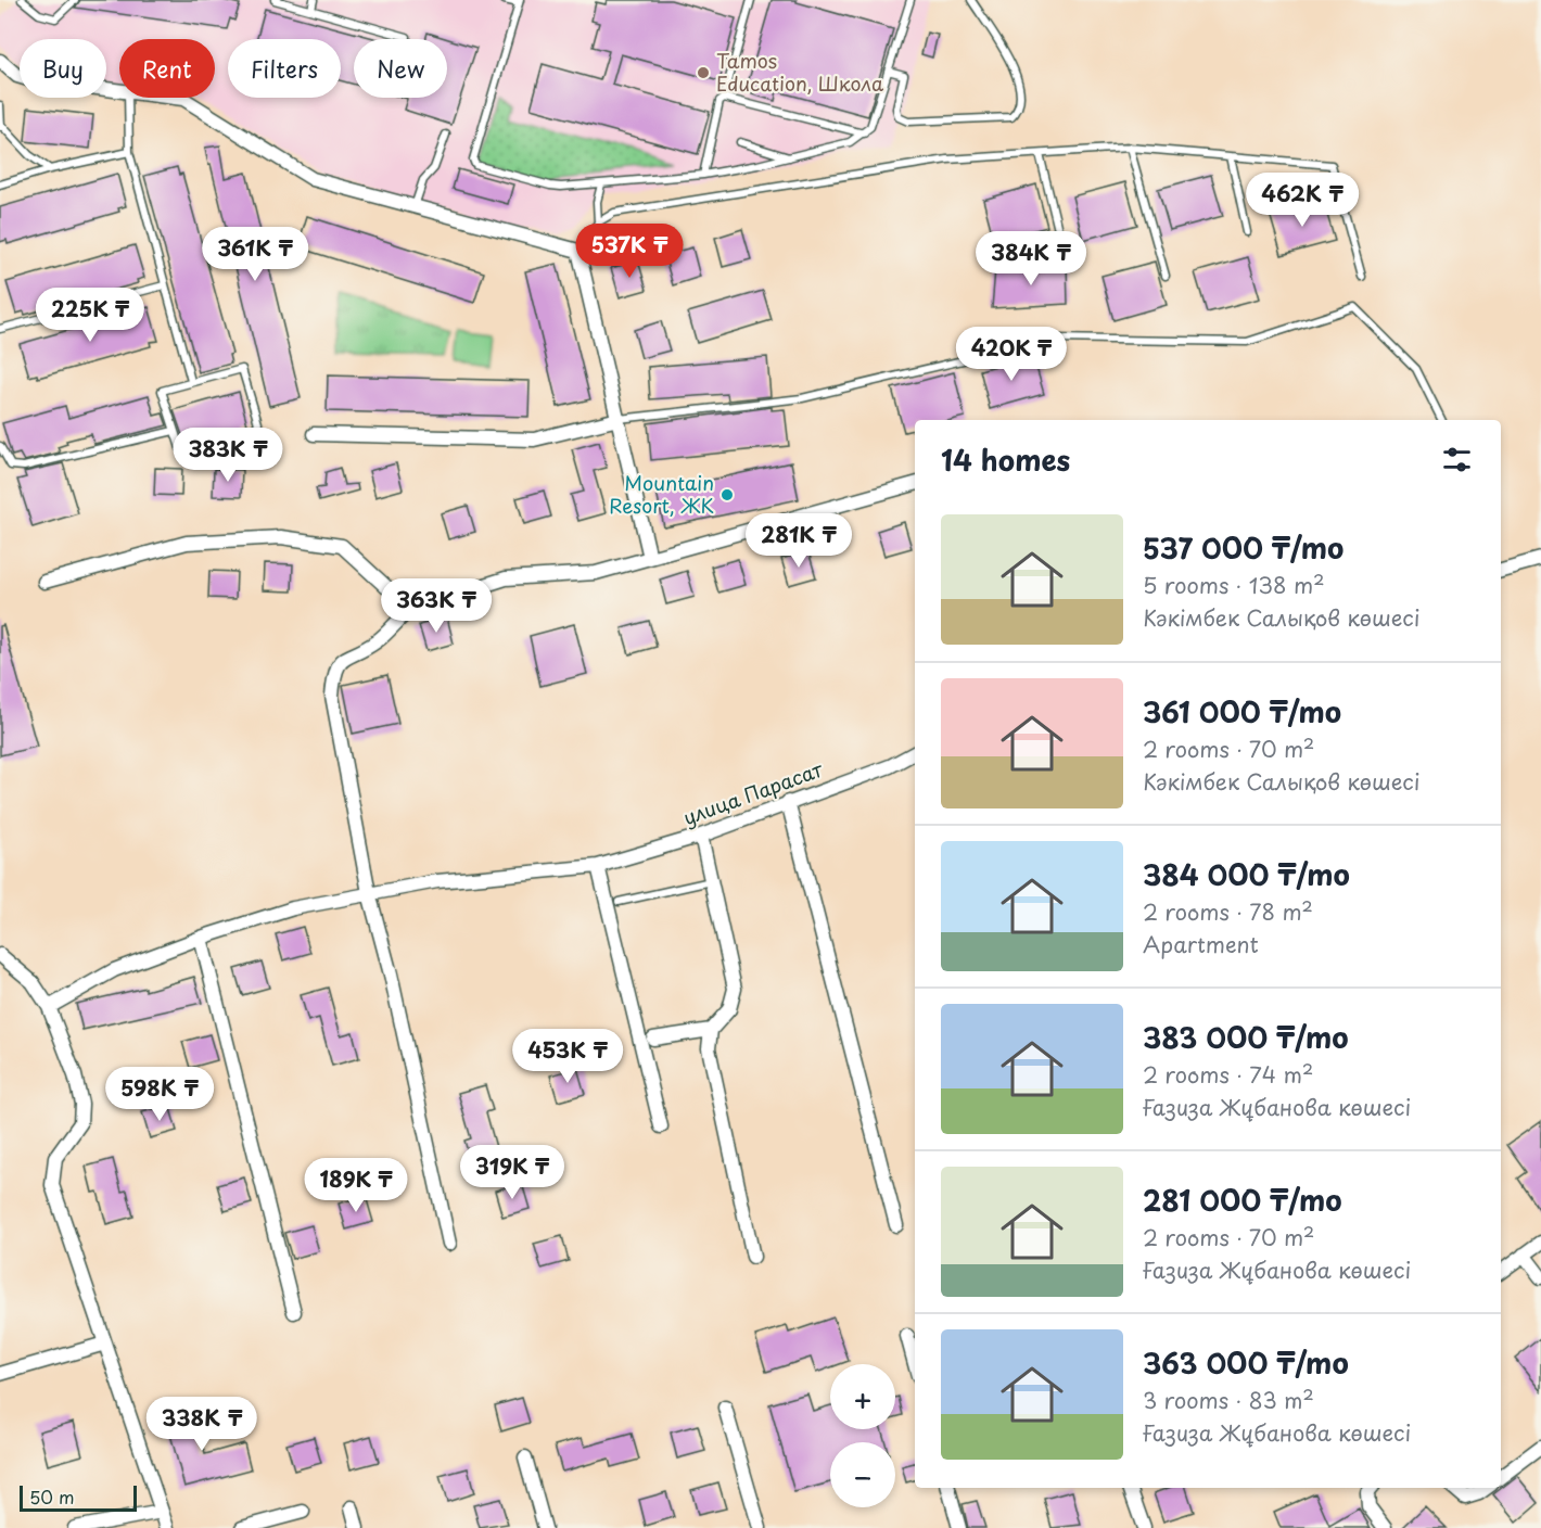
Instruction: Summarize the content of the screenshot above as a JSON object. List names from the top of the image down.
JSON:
{
  "streets": {
    "street": ["улица Парасат"]
  },
  "places": ["Tamos Education, Школа", "Mountain Resort, ЖК"],
  "scale_bar": "50 m",
  "page": {
    "chip": [
      "Buy",
      "Rent",
      "Filters",
      "New"
    ],
    "price": [
      "462K ₸",
      "537K ₸",
      "361K ₸",
      "384K ₸",
      "225K ₸",
      "420K ₸",
      "383K ₸",
      "281K ₸",
      "363K ₸",
      "453K ₸",
      "598K ₸",
      "319K ₸",
      "189K ₸",
      "338K ₸"
    ],
    "heading": "14 homes",
    "list": [
      {
        "name": "537 000 ₸/mo",
        "note": "5 rooms · 138 m² · Кәкімбек Салықов көшесі"
      },
      {
        "name": "361 000 ₸/mo",
        "note": "2 rooms · 70 m² · Кәкімбек Салықов көшесі"
      },
      {
        "name": "384 000 ₸/mo",
        "note": "2 rooms · 78 m² · Apartment"
      },
      {
        "name": "383 000 ₸/mo",
        "note": "2 rooms · 74 m² · Ғазиза Жұбанова көшесі"
      },
      {
        "name": "281 000 ₸/mo",
        "note": "2 rooms · 70 m² · Ғазиза Жұбанова көшесі"
      },
      {
        "name": "363 000 ₸/mo",
        "note": "3 rooms · 83 m² · Ғазиза Жұбанова көшесі"
      }
    ],
    "map_buttons": ["+", "−"],
    "scale": "50 m"
  }
}
